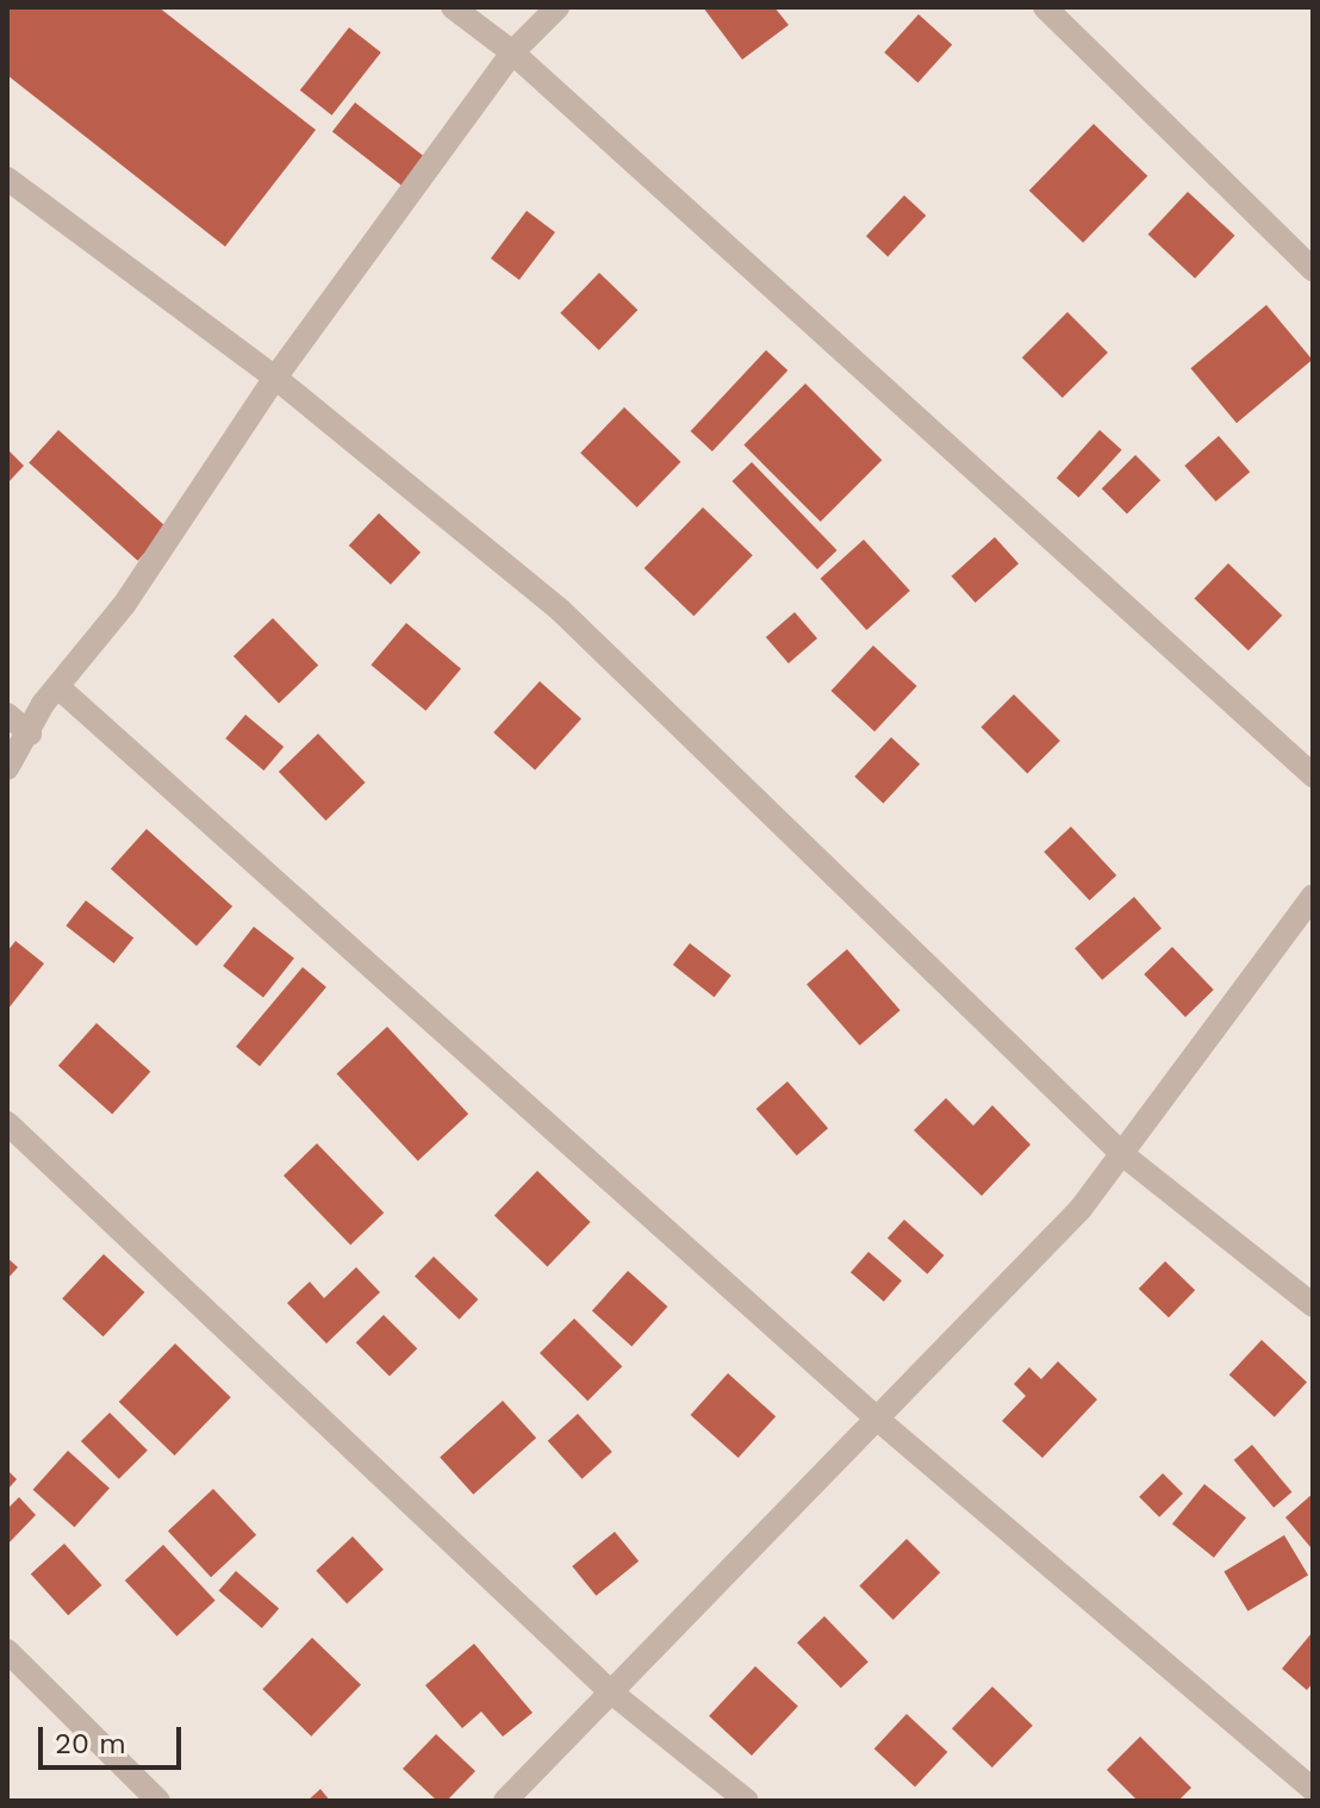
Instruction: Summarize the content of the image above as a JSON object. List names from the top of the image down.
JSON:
{
  "scale_bar": "20 m"
}
